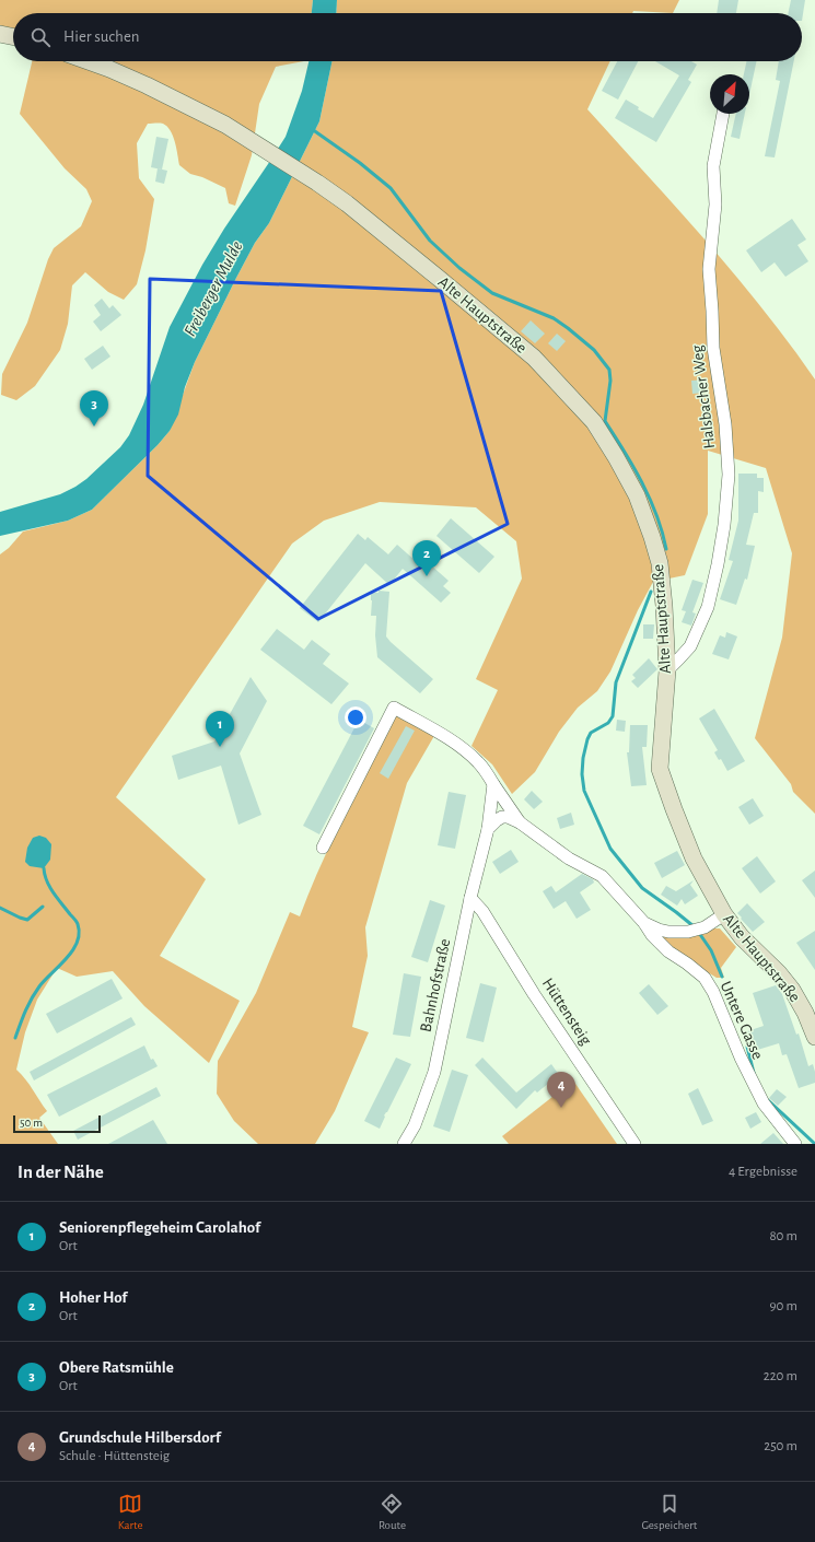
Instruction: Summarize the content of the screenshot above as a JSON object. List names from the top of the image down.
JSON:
{
  "streets": {
    "main road": ["Alte Hauptstraße"],
    "street": [
      "Halsbacher Weg",
      "Bahnhofstraße",
      "Hüttensteig",
      "Untere Gasse"
    ]
  },
  "crossings": [
    ["Alte Hauptstraße", "Halsbacher Weg"],
    ["Bahnhofstraße", "Hüttensteig"]
  ],
  "water": ["Freiberger Mulde"],
  "scale_bar": "50 m",
  "north": "top right",
  "page": {
    "search": "Hier suchen",
    "pins": [
      "3",
      "2",
      "1",
      "4"
    ],
    "scale": "50 m",
    "heading": ["In der Nähe", "4 Ergebnisse"],
    "list": [
      {
        "mark": "1",
        "name": "Seniorenpflegeheim Carolahof",
        "note": "Ort",
        "value": "80 m"
      },
      {
        "mark": "2",
        "name": "Hoher Hof",
        "note": "Ort",
        "value": "90 m"
      },
      {
        "mark": "3",
        "name": "Obere Ratsmühle",
        "note": "Ort",
        "value": "220 m"
      },
      {
        "mark": "4",
        "name": "Grundschule Hilbersdorf",
        "note": "Schule · Hüttensteig",
        "value": "250 m"
      }
    ],
    "nav": ["Karte", "Route", "Gespeichert"]
  }
}
